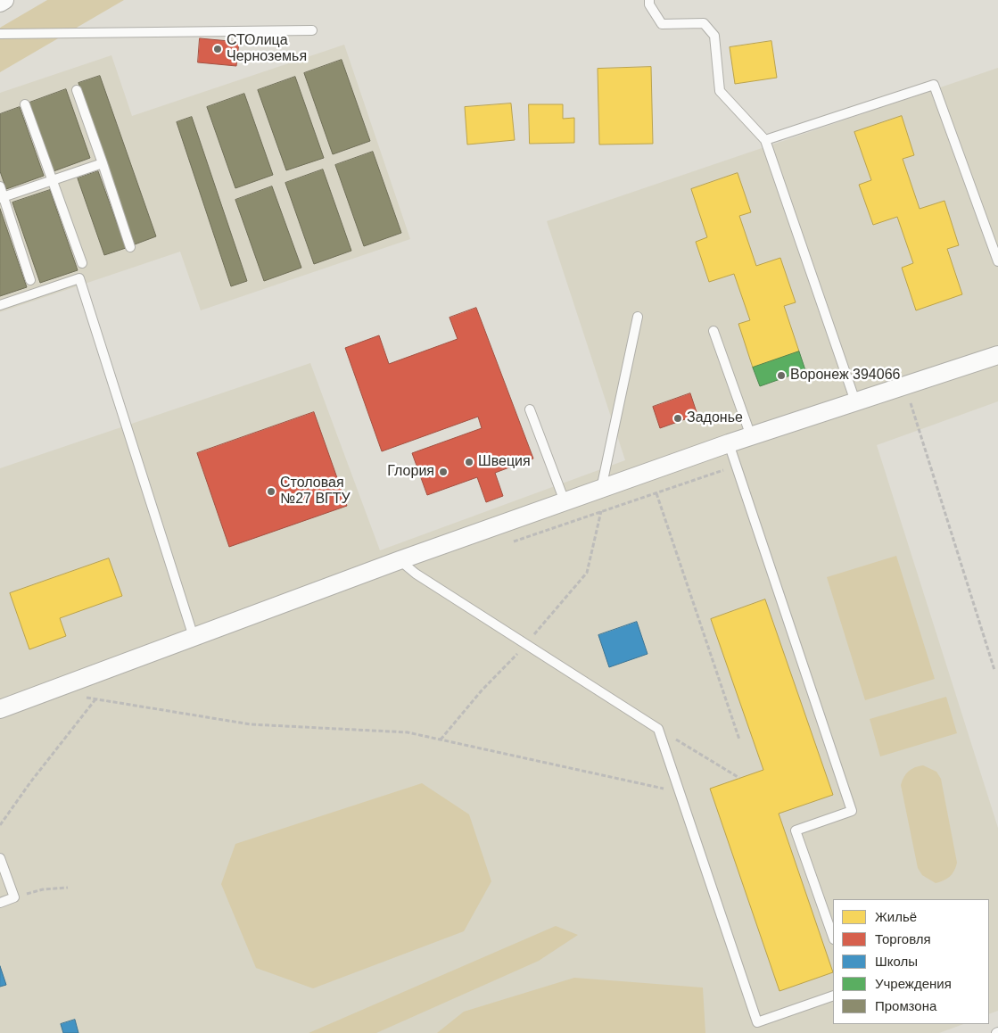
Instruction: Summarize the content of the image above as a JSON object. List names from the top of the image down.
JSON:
{
  "places": [
    "СТОлица Черноземья",
    "Воронеж 394066",
    "Задонье",
    "Швеция",
    "Глория",
    "Столовая №27 ВГТУ"
  ],
  "legend": [
    "Жильё",
    "Торговля",
    "Школы",
    "Учреждения",
    "Промзона"
  ]
}
